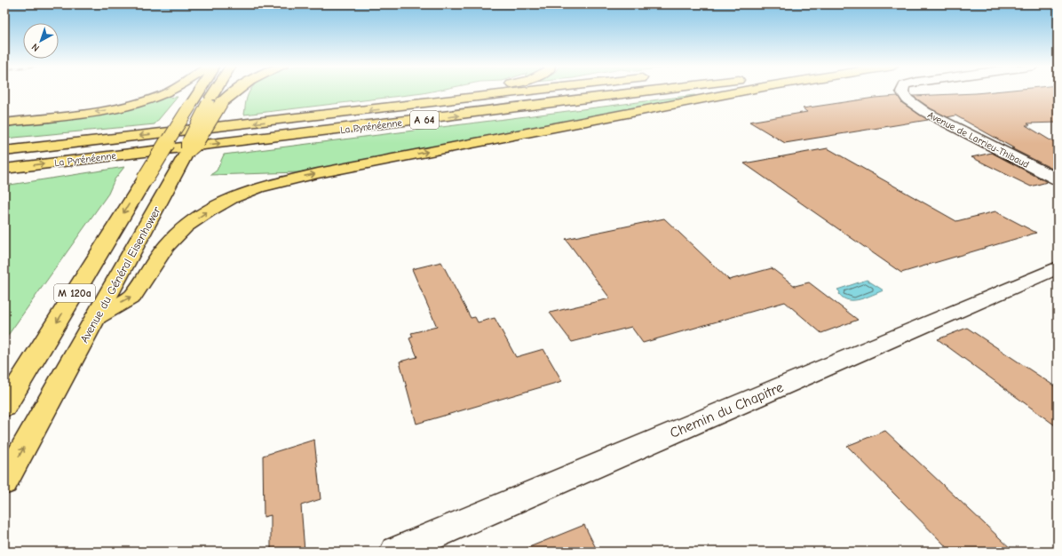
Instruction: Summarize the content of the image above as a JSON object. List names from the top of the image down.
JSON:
{
  "streets": {
    "main road": [
      "A 64",
      "La Pyrénéenne",
      "Avenue du Général Eisenhower",
      "M 120a"
    ],
    "street": ["Avenue de Larrieu-Thibaud", "Chemin du Chapitre"]
  },
  "north": "bottom left"
}
